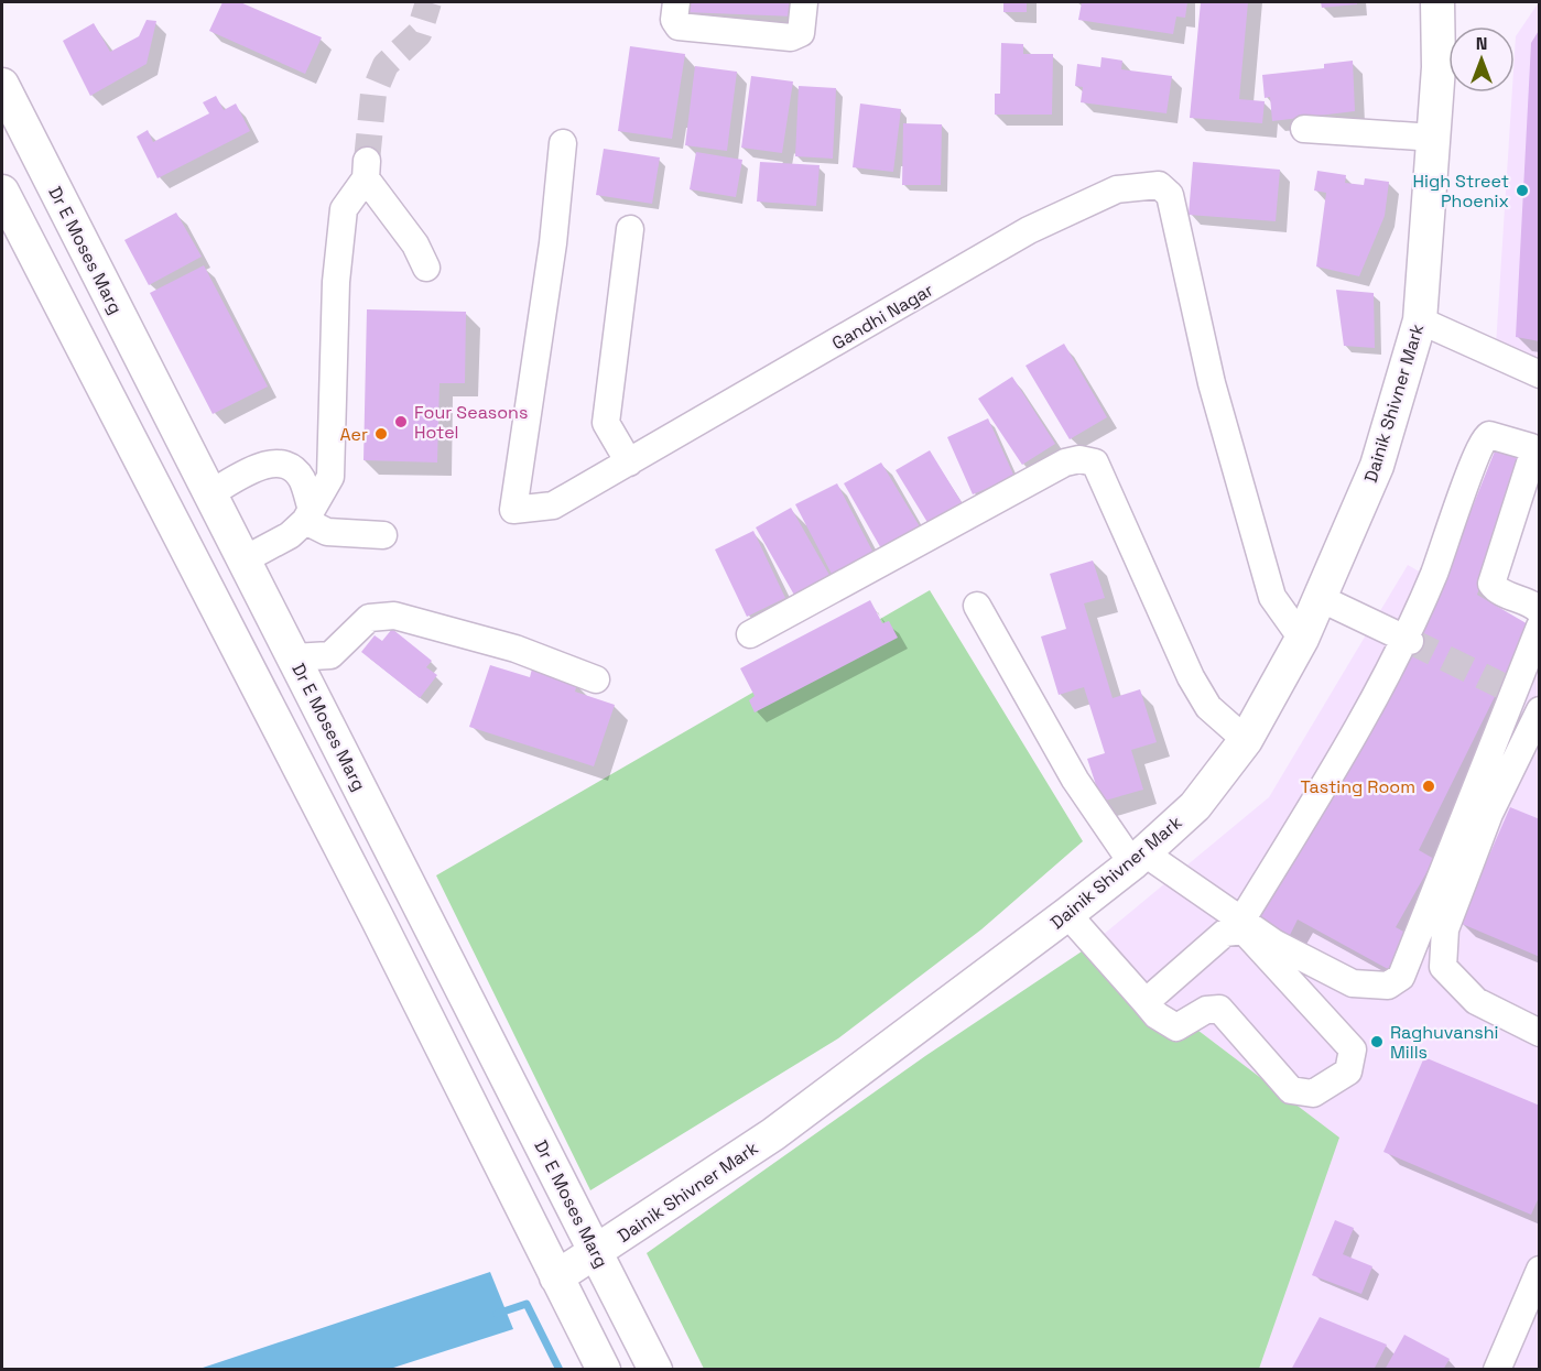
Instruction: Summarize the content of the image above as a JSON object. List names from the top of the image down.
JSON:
{
  "streets": {
    "main road": ["Dr E Moses Marg", "Dainik Shivner Mark"],
    "street": ["Gandhi Nagar"]
  },
  "crossings": [
    ["Dr E Moses Marg", "Dainik Shivner Mark"],
    ["Gandhi Nagar", "Dainik Shivner Mark"]
  ],
  "places": [
    "High Street Phoenix",
    "Four Seasons Hotel",
    "Aer",
    "Tasting Room",
    "Raghuvanshi Mills"
  ],
  "north": "top"
}
